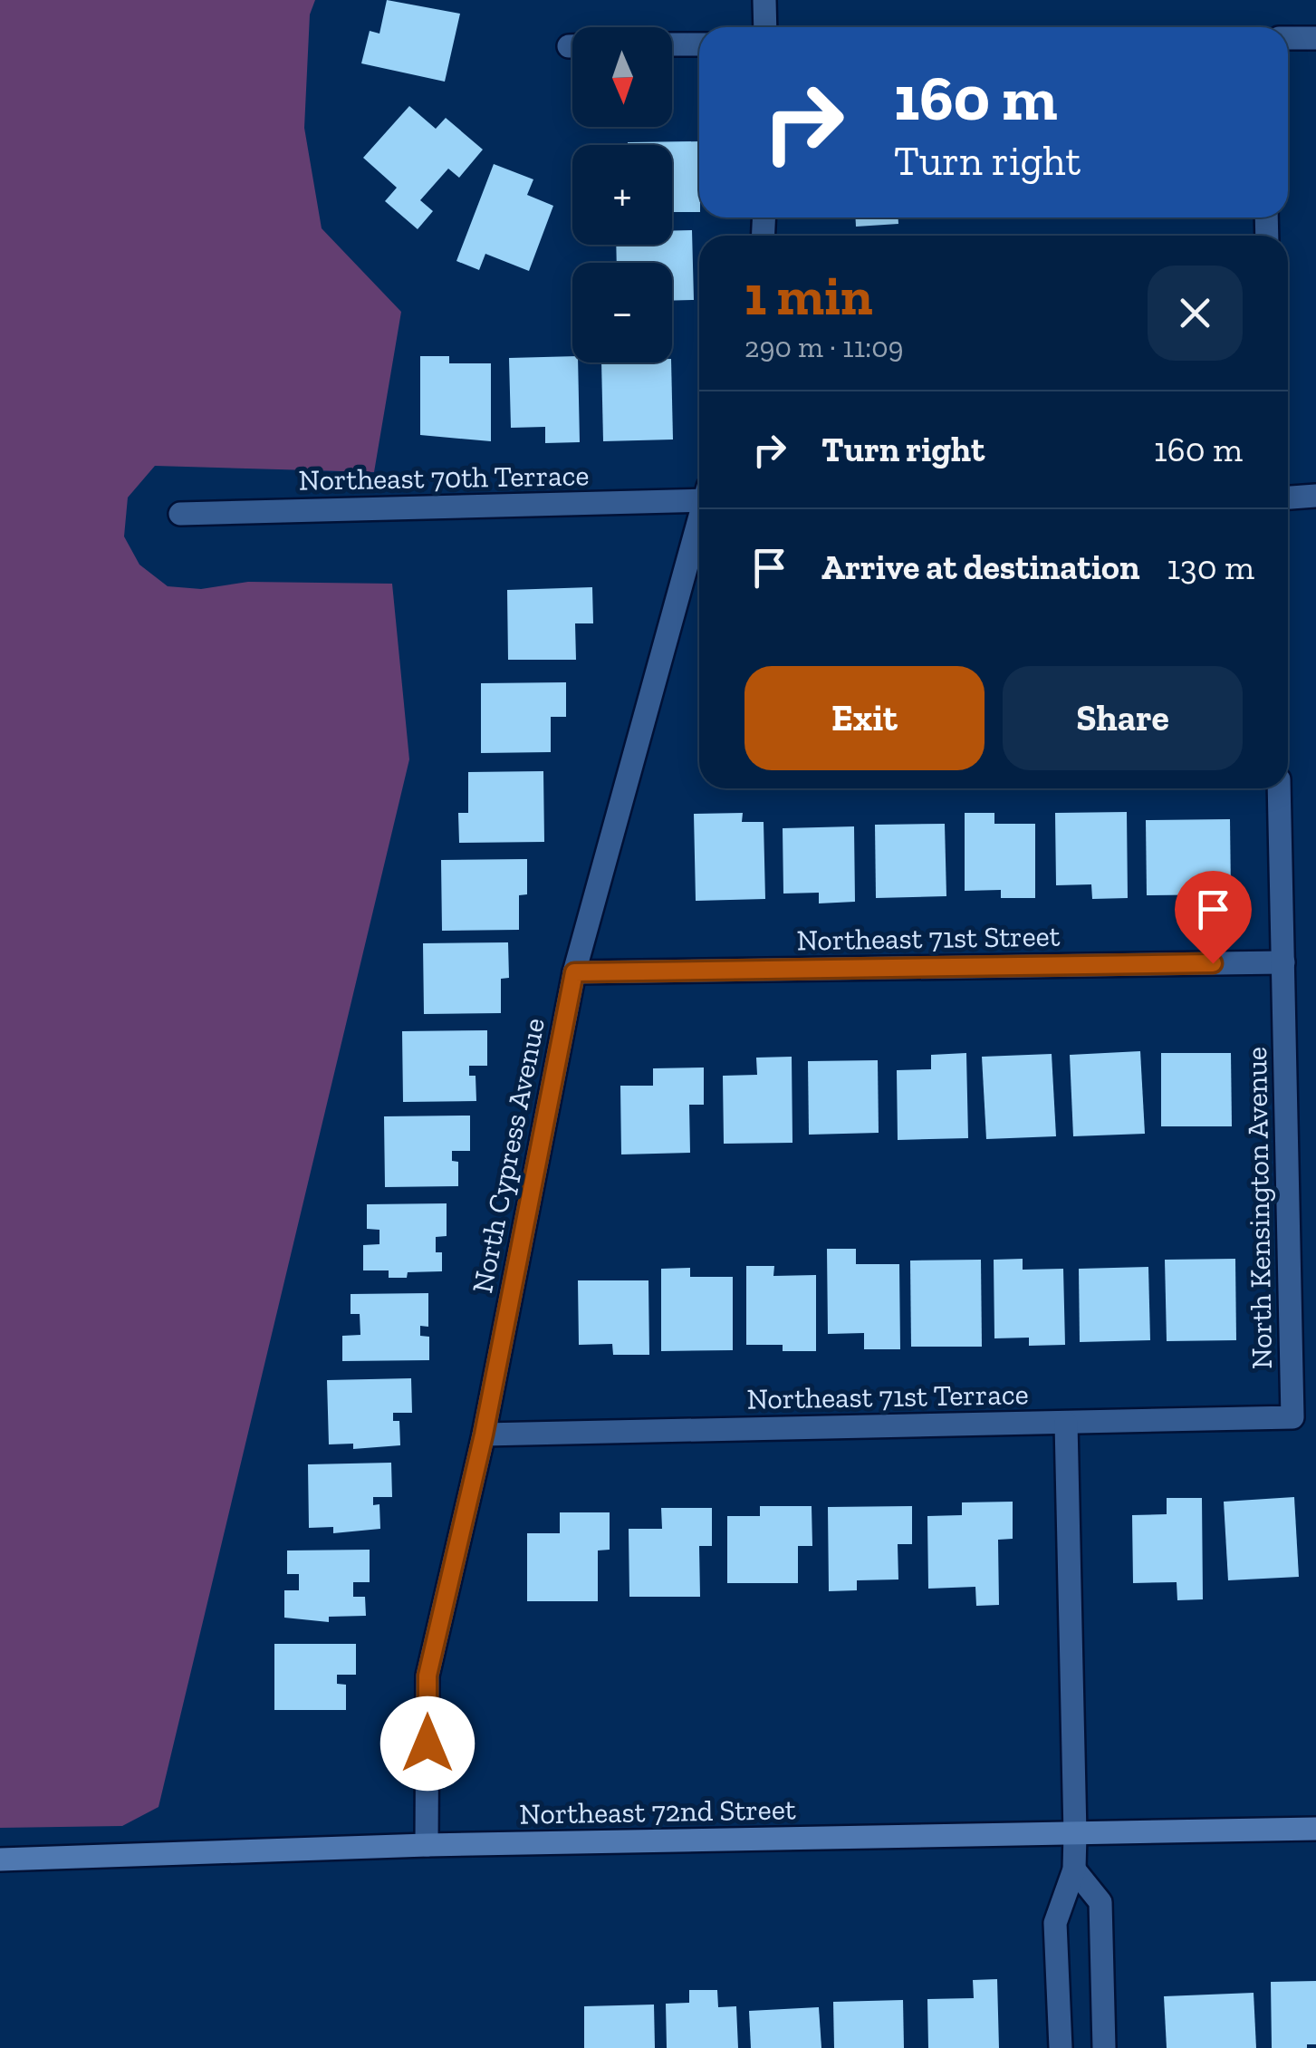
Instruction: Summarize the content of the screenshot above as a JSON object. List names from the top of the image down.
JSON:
{
  "streets": {
    "main road": ["Northeast 72nd Street"],
    "street": [
      "Northeast 70th Terrace",
      "Northeast 71st Street",
      "North Cypress Avenue",
      "North Kensington Avenue",
      "Northeast 71st Terrace"
    ]
  },
  "crossings": [
    ["Northeast 71st Street", "North Cypress Avenue"],
    ["Northeast 71st Street", "North Kensington Avenue"],
    ["North Cypress Avenue", "Northeast 71st Terrace"],
    ["North Cypress Avenue", "Northeast 72nd Street"],
    ["North Kensington Avenue", "Northeast 71st Terrace"]
  ],
  "north": "bottom",
  "page": {
    "map_buttons": ["+", "−"],
    "turn": ["160 m", "Turn right"],
    "heading": ["1 min", "290 m · 11:09"],
    "list": [
      {
        "name": "Turn right",
        "value": "160 m"
      },
      {
        "name": "Arrive at destination",
        "value": "130 m"
      }
    ],
    "buttons": ["Exit", "Share"]
  }
}
